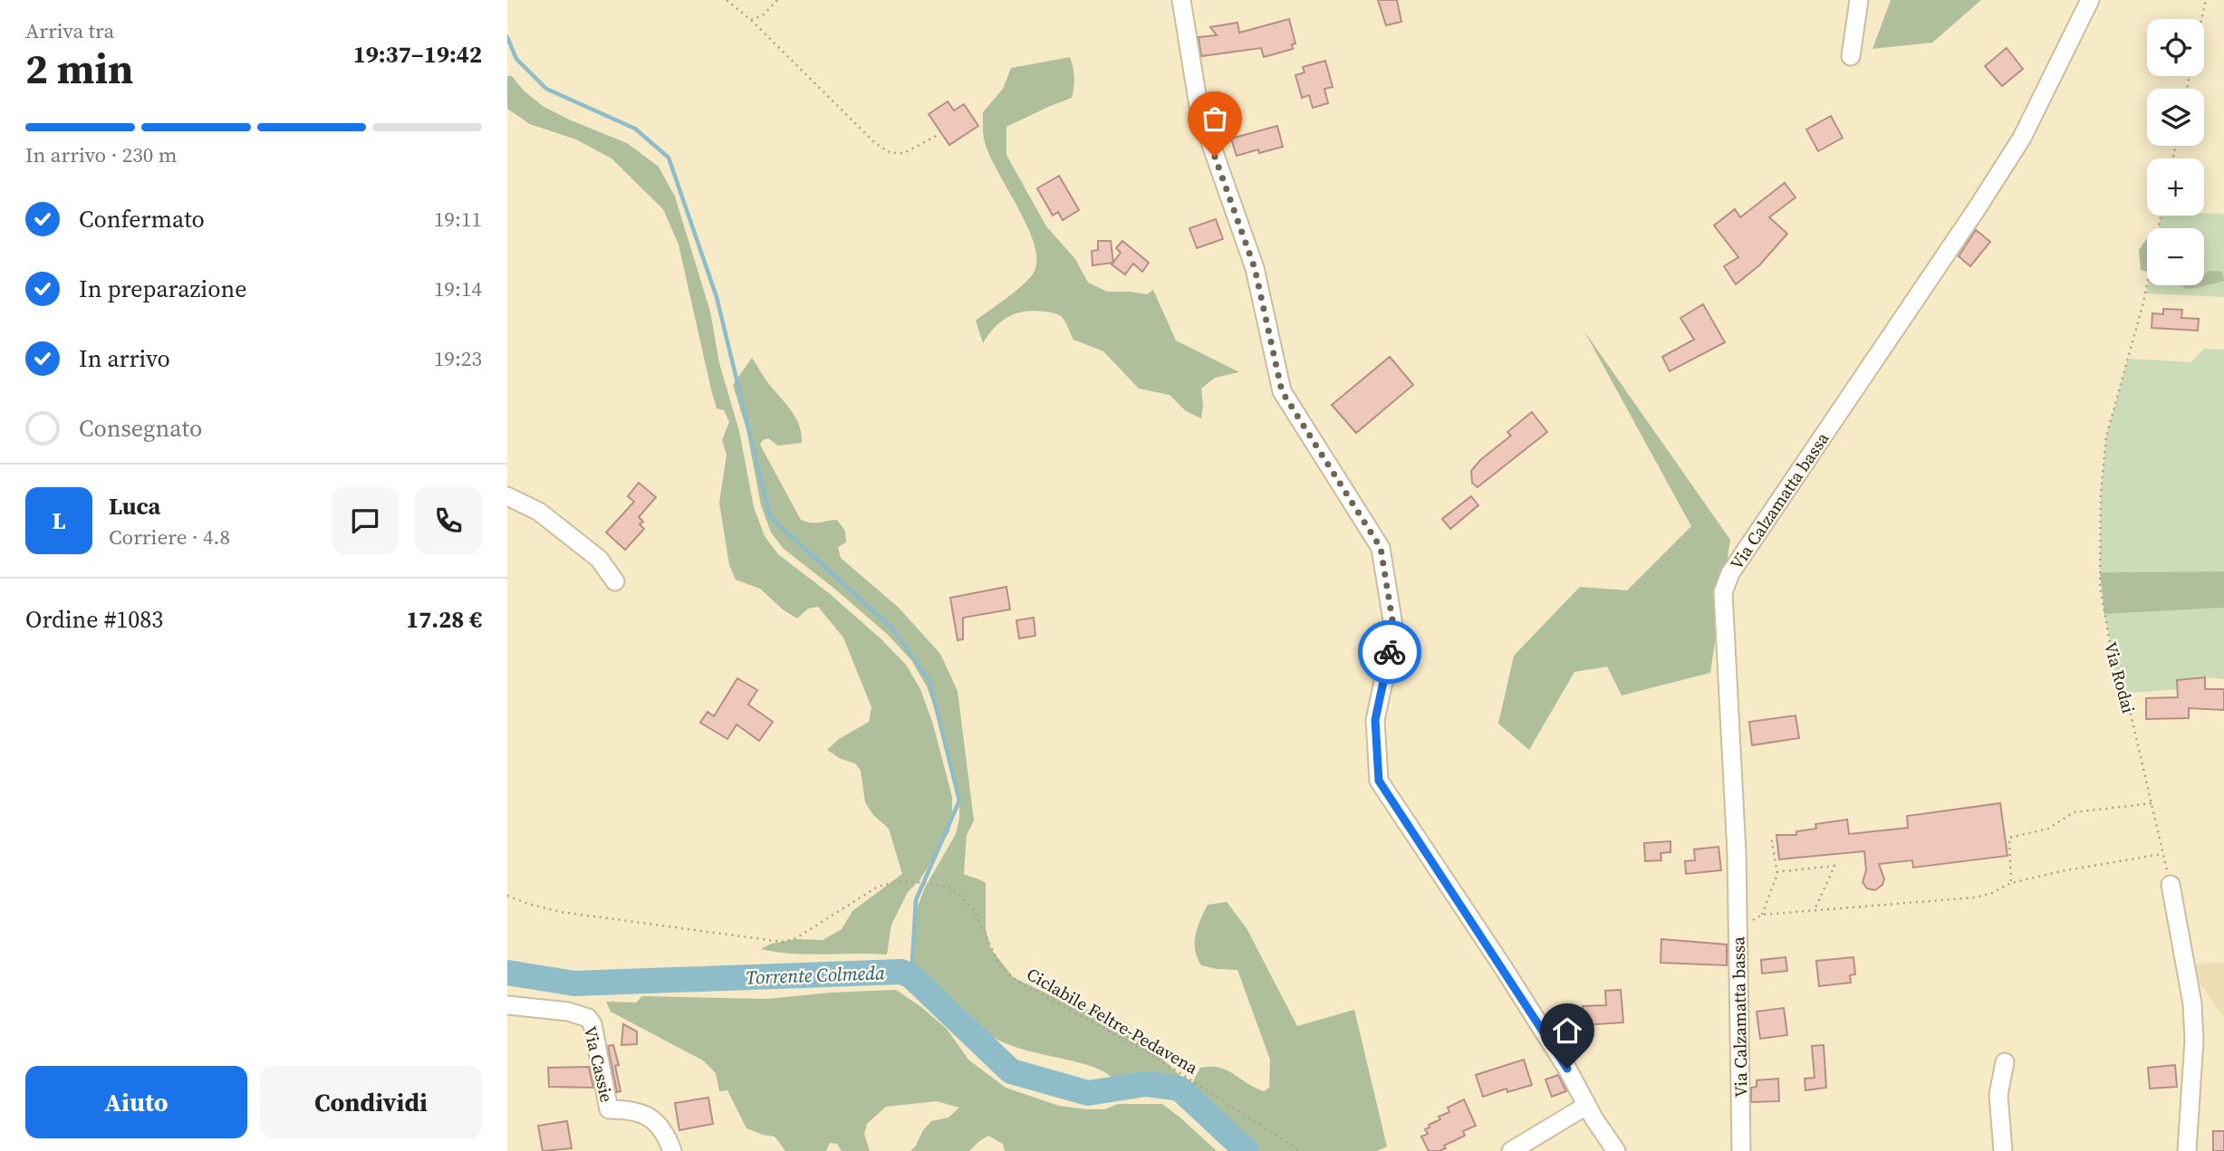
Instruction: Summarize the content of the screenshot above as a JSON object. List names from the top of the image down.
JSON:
{
  "streets": {
    "street": ["Via Calzamatta bassa", "Via Cassie"],
    "path": ["Via Rodai", "Ciclabile Feltre-Pedavena"]
  },
  "water": ["Torrente Colmeda"],
  "page": {
    "heading": ["2 min", "Arriva tra", "19:37–19:42"],
    "panel": [
      "Luca",
      "Corriere · 4.8",
      "Ordine #1083",
      "17.28 €"
    ],
    "map_buttons": ["+", "−"],
    "bar": "In arrivo · 230 m",
    "list": [
      ["Confermato", "19:11"],
      ["In preparazione", "19:14"],
      ["In arrivo", "19:23"],
      "Consegnato"
    ],
    "round": "L",
    "buttons": ["Aiuto", "Condividi"]
  }
}
